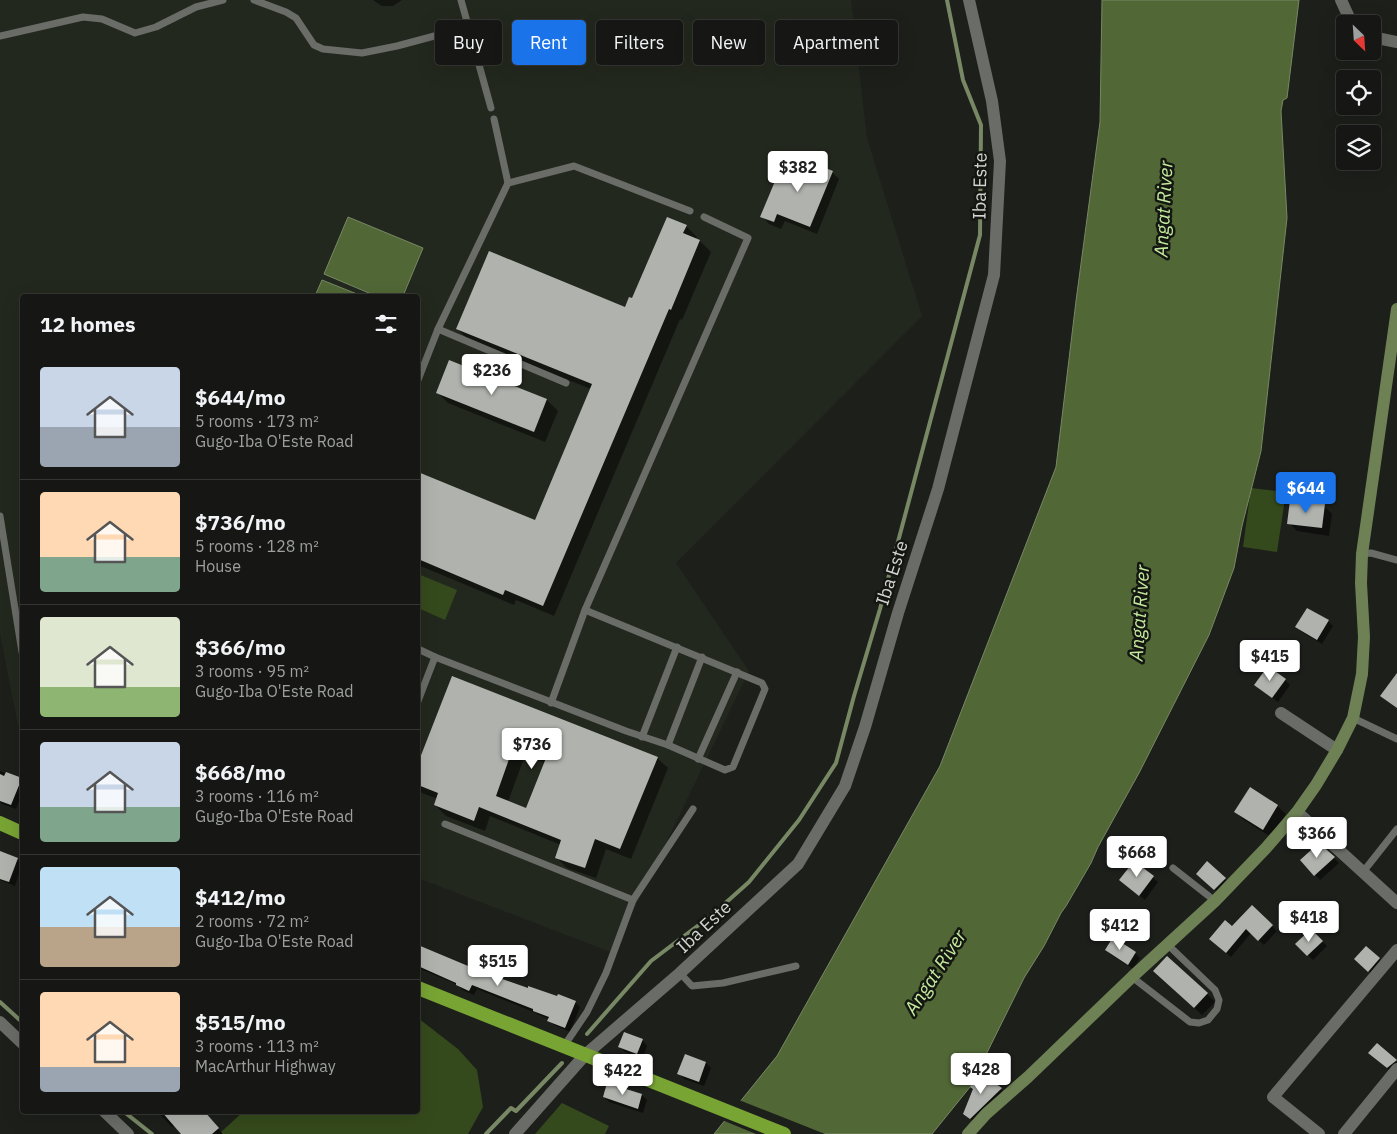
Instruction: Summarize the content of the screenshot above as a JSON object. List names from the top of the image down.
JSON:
{
  "streets": {
    "street": ["Iba Este"]
  },
  "water": ["Angat River"],
  "north": "bottom right",
  "page": {
    "chip": [
      "Buy",
      "Rent",
      "Filters",
      "New",
      "Apartment"
    ],
    "price": [
      "$382",
      "$236",
      "$644",
      "$415",
      "$736",
      "$366",
      "$668",
      "$418",
      "$412",
      "$515",
      "$428",
      "$422"
    ],
    "heading": "12 homes",
    "list": [
      {
        "name": "$644/mo",
        "note": "5 rooms · 173 m² · Gugo-Iba O'Este Road"
      },
      {
        "name": "$736/mo",
        "note": "5 rooms · 128 m² · House"
      },
      {
        "name": "$366/mo",
        "note": "3 rooms · 95 m² · Gugo-Iba O'Este Road"
      },
      {
        "name": "$668/mo",
        "note": "3 rooms · 116 m² · Gugo-Iba O'Este Road"
      },
      {
        "name": "$412/mo",
        "note": "2 rooms · 72 m² · Gugo-Iba O'Este Road"
      },
      {
        "name": "$515/mo",
        "note": "3 rooms · 113 m² · MacArthur Highway"
      }
    ]
  }
}
